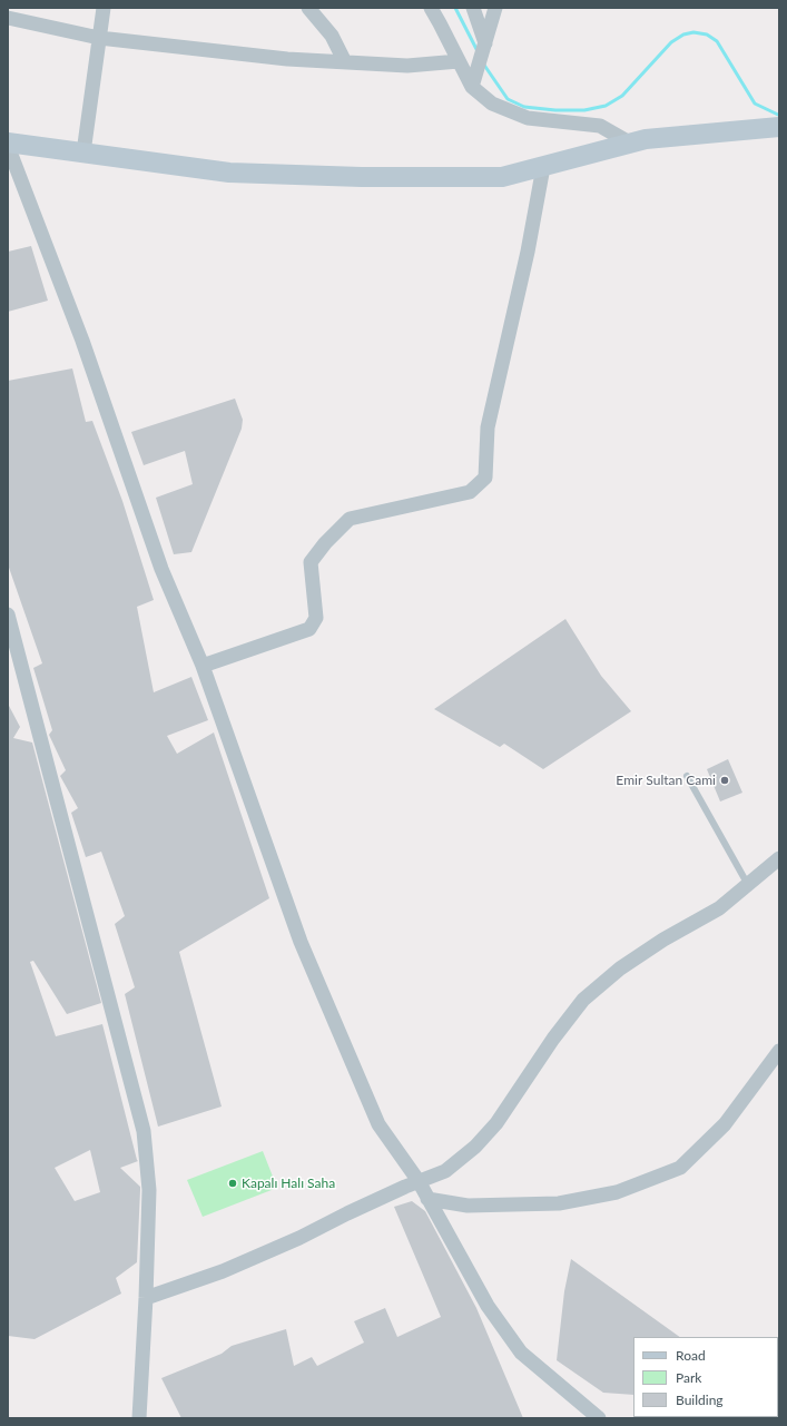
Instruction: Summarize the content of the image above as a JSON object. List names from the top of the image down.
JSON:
{
  "places": ["Emir Sultan Cami", "Kapalı Halı Saha"],
  "legend": ["Road", "Park", "Building"]
}
